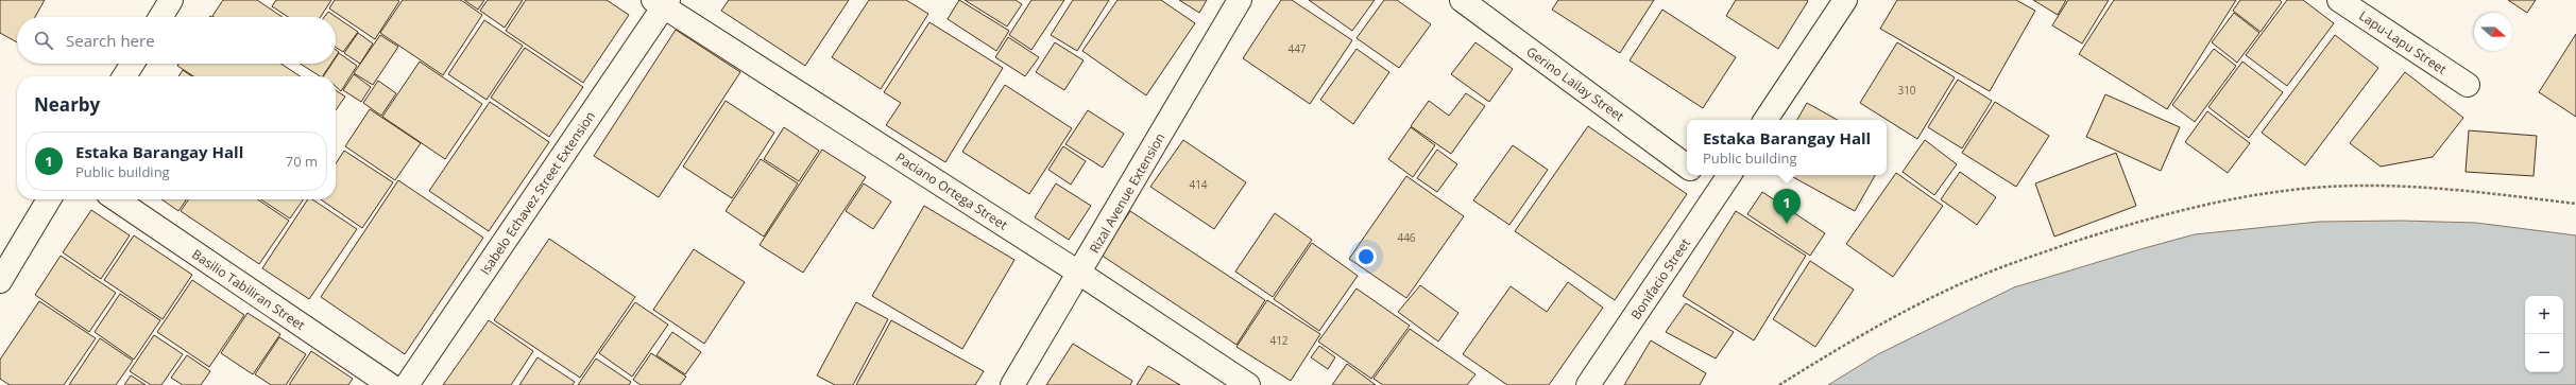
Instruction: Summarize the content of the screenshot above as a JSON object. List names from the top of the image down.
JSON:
{
  "streets": {
    "street": [
      "Lapu-Lapu Street",
      "Gerino Lailay Street",
      "Paciano Ortega Street",
      "Isabelo Echavez Street Extension",
      "Rizal Avenue Extension",
      "Bonifacio Street",
      "Basilio Tabiliran Street"
    ]
  },
  "crossings": [
    ["Paciano Ortega Street", "Isabelo Echavez Street Extension"],
    ["Paciano Ortega Street", "Rizal Avenue Extension"]
  ],
  "house_numbers": [
    "447",
    "310",
    "414",
    "446",
    "412"
  ],
  "north": "right",
  "page": {
    "search": "Search here",
    "heading": "Nearby",
    "popup": ["Estaka Barangay Hall", "Public building"],
    "list": [
      {
        "mark": "1",
        "name": "Estaka Barangay Hall",
        "note": "Public building",
        "value": "70 m"
      }
    ],
    "pins": "1",
    "map_buttons": ["+", "−"]
  }
}
